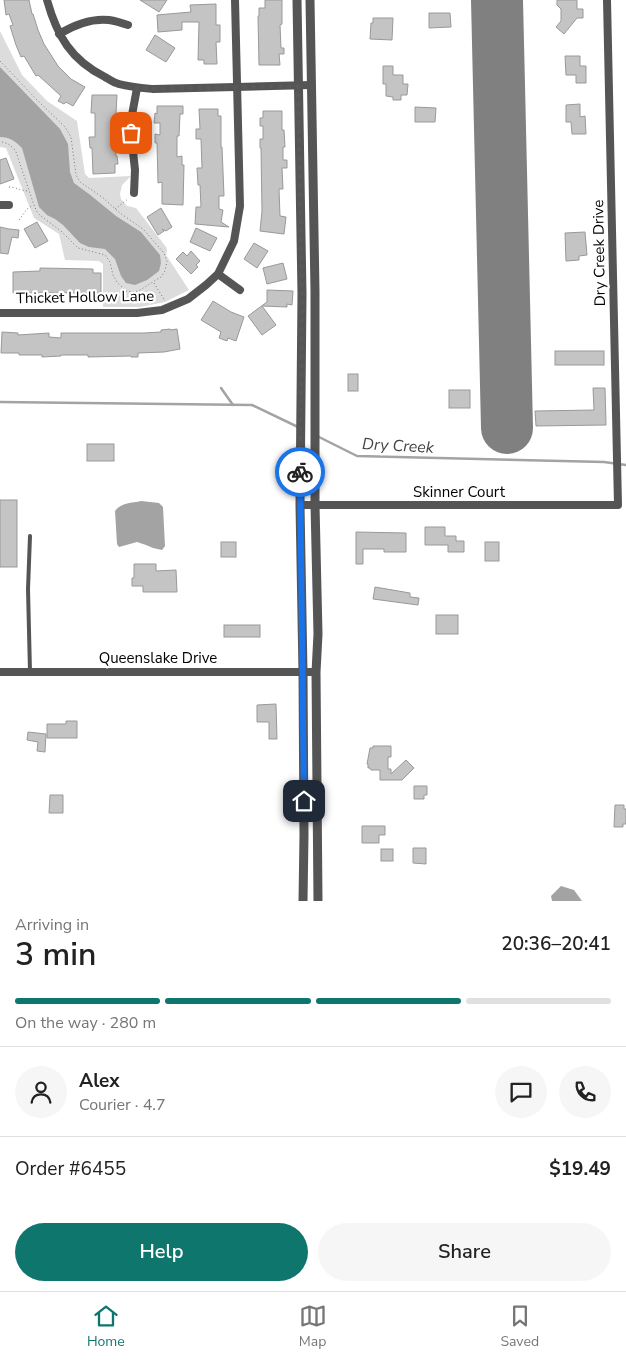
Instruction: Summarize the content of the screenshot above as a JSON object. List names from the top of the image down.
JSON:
{
  "streets": {
    "street": [
      "Dry Creek Drive",
      "Thicket Hollow Lane",
      "Skinner Court",
      "Queenslake Drive"
    ]
  },
  "crossings": [
    ["Dry Creek Drive", "Skinner Court"]
  ],
  "water": ["Dry Creek"],
  "page": {
    "heading": ["3 min", "Arriving in", "20:36–20:41"],
    "panel": [
      "Alex",
      "Courier · 4.7",
      "Order #6455",
      "$19.49"
    ],
    "bar": "On the way · 280 m",
    "buttons": ["Help", "Share"],
    "tabs": ["Home", "Map", "Saved"]
  }
}
